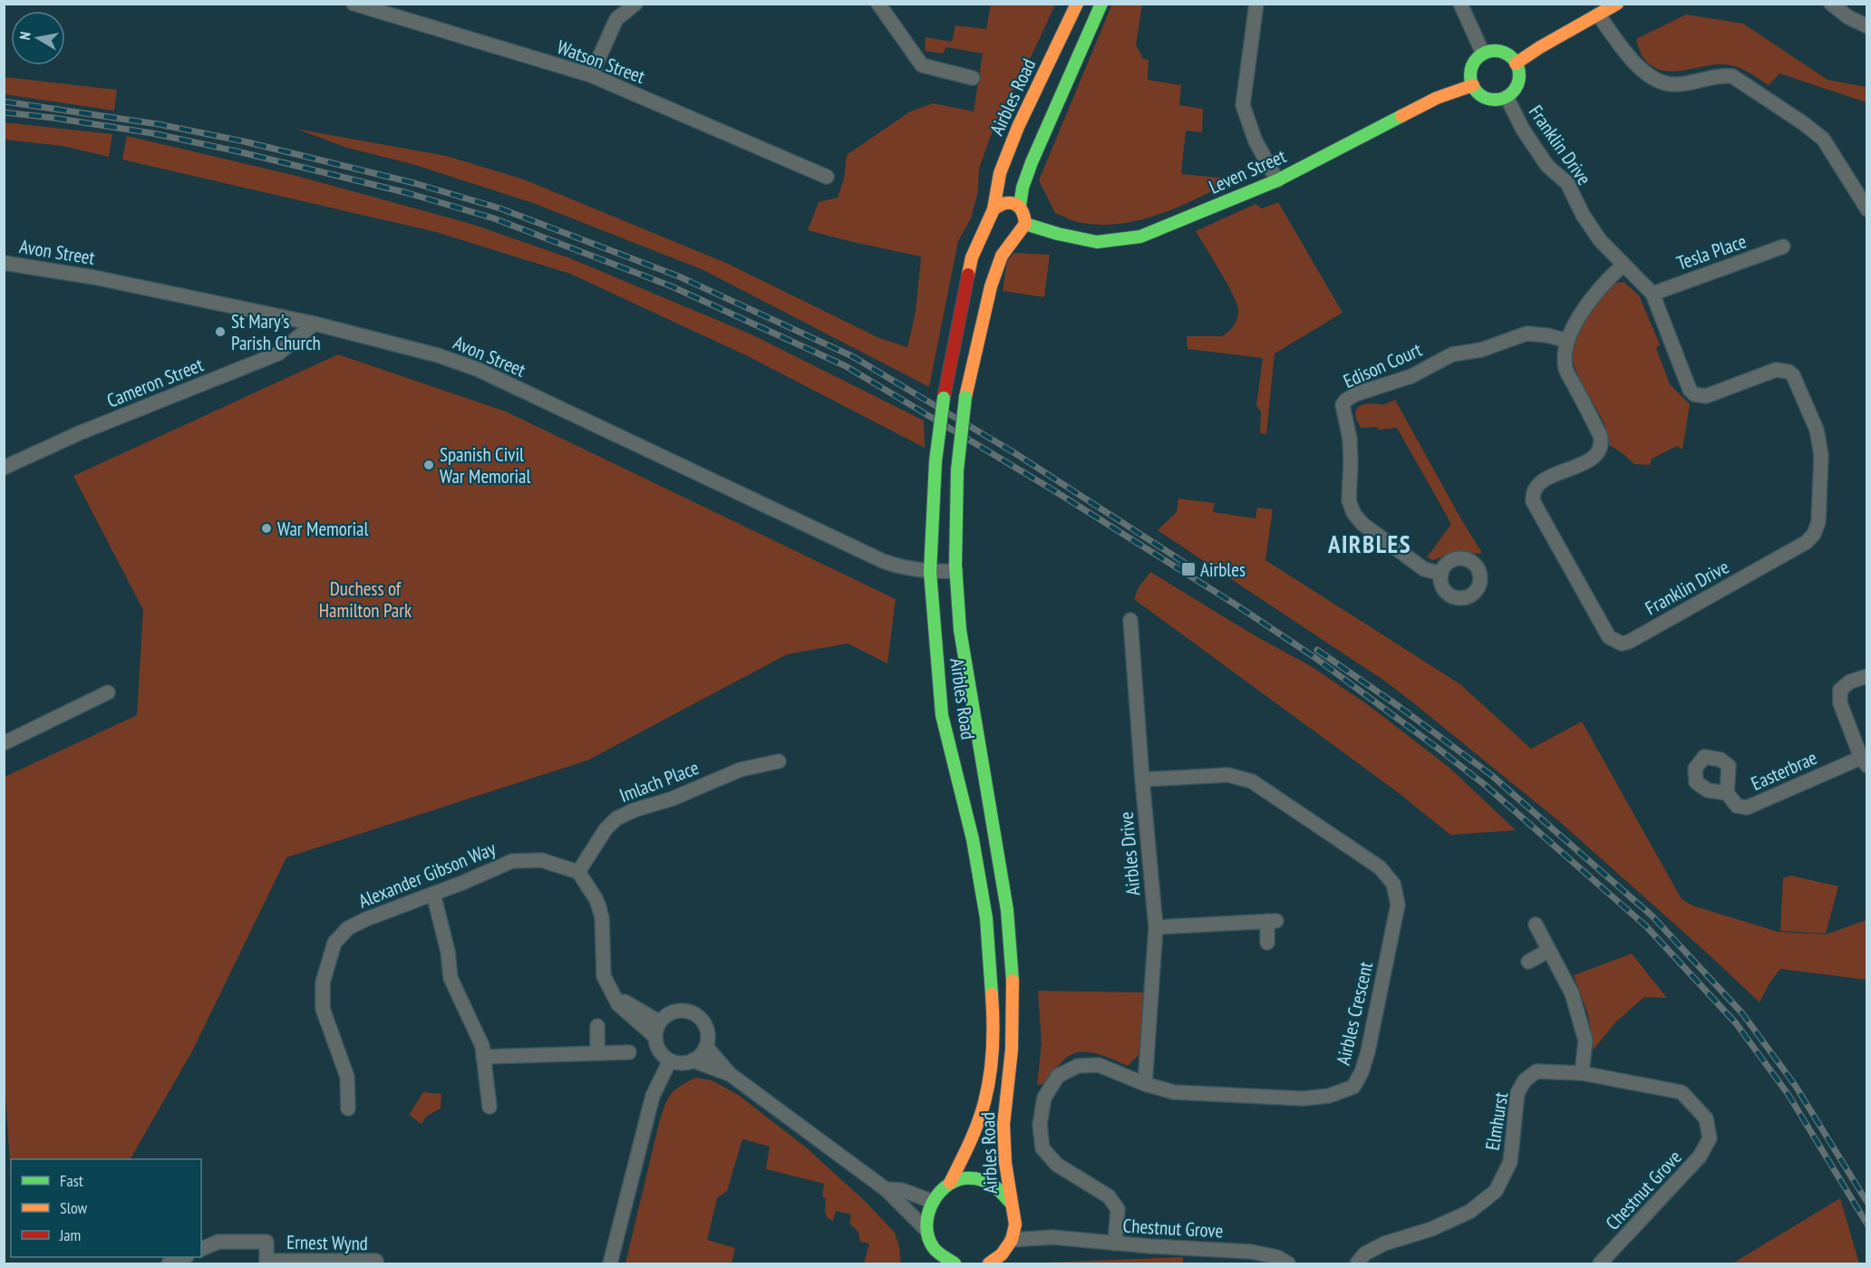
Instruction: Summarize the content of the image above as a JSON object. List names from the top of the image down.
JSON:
{
  "streets": {
    "main road": ["Airbles Road", "Leven Street"],
    "street": [
      "Watson Street",
      "Franklin Drive",
      "Avon Street",
      "Tesla Place",
      "Edison Court",
      "Cameron Street",
      "Easterbrae",
      "Imlach Place",
      "Airbles Drive",
      "Alexander Gibson Way",
      "Airbles Crescent",
      "Elmhurst",
      "Chestnut Grove",
      "Ernest Wynd"
    ]
  },
  "crossings": [
    ["Airbles Road", "Leven Street"],
    ["Airbles Road", "Avon Street"],
    ["Airbles Road", "Chestnut Grove"],
    ["Franklin Drive", "Leven Street"],
    ["Franklin Drive", "Tesla Place"],
    ["Franklin Drive", "Edison Court"],
    ["Avon Street", "Cameron Street"],
    ["Imlach Place", "Alexander Gibson Way"],
    ["Airbles Drive", "Airbles Crescent"],
    ["Airbles Crescent", "Chestnut Grove"],
    ["Elmhurst", "Chestnut Grove"]
  ],
  "districts": ["AIRBLES"],
  "parks": ["Duchess of Hamilton Park"],
  "places": {
    "other": ["St Mary's Parish Church", "Spanish Civil War Memorial", "War Memorial"],
    "transit": ["Airbles"]
  },
  "legend": ["Fast", "Slow", "Jam"],
  "north": "left"
}
